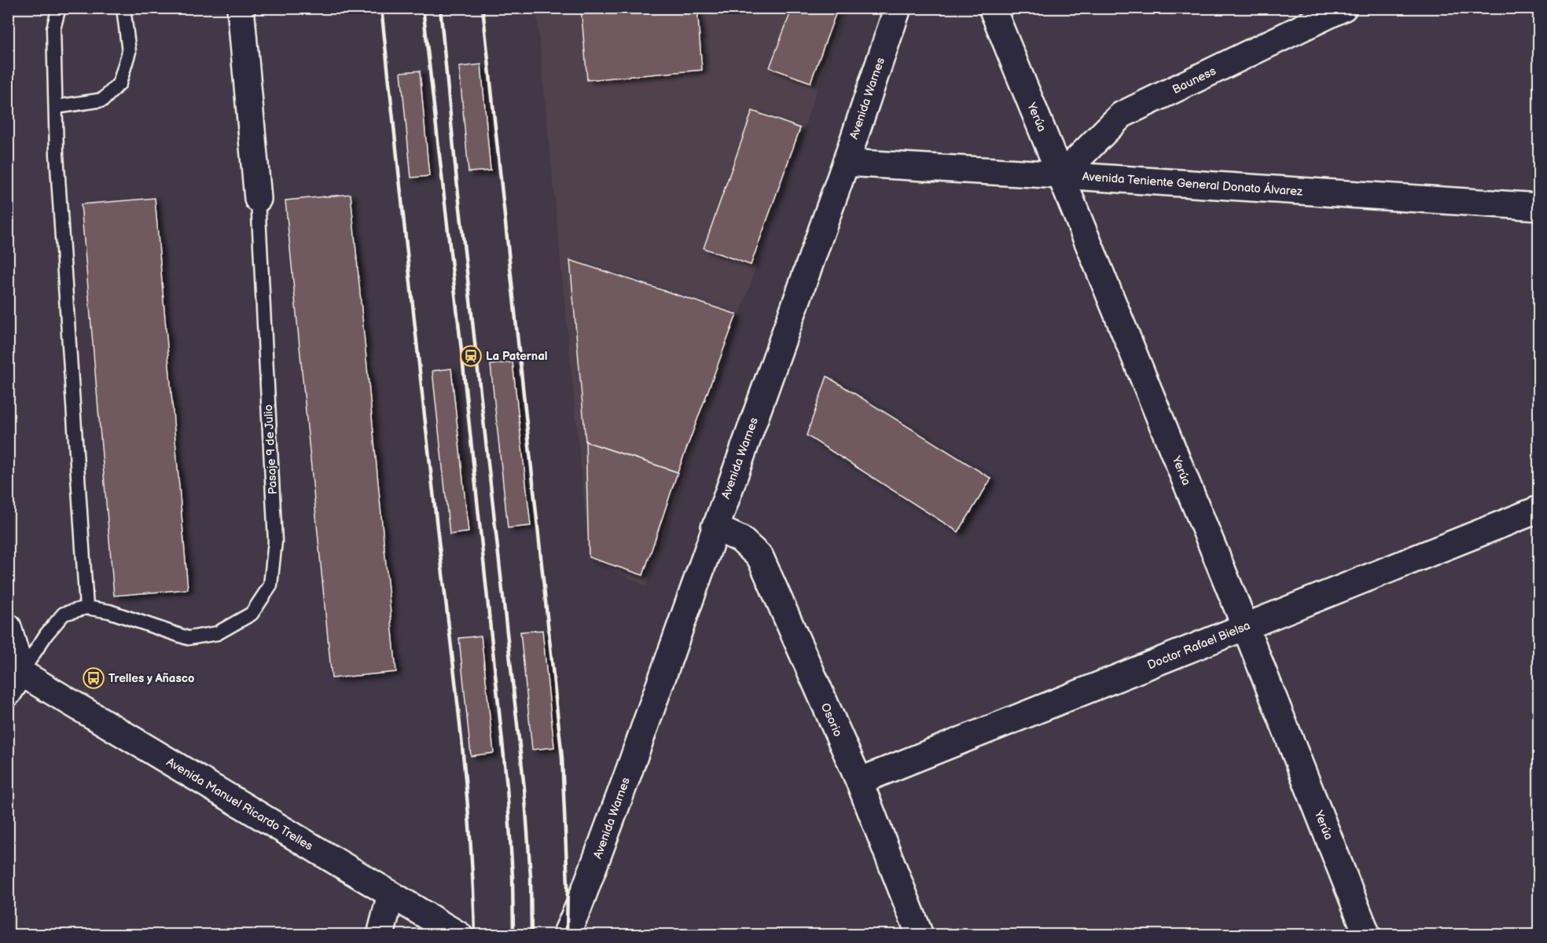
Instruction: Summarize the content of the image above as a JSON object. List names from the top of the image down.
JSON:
{
  "streets": {
    "street": [
      "Bauness",
      "Avenida Warnes",
      "Yerúa",
      "Avenida Teniente General Donato Álvarez",
      "Pasaje 9 de Julio",
      "Doctor Rafael Bielsa",
      "Osorio",
      "Avenida Manuel Ricardo Trelles"
    ]
  },
  "crossings": [
    ["Bauness", "Yerúa"],
    ["Bauness", "Avenida Teniente General Donato Álvarez"],
    ["Avenida Warnes", "Avenida Teniente General Donato Álvarez"],
    ["Avenida Warnes", "Osorio"],
    ["Yerúa", "Avenida Teniente General Donato Álvarez"],
    ["Yerúa", "Doctor Rafael Bielsa"],
    ["Pasaje 9 de Julio", "Avenida Manuel Ricardo Trelles"],
    ["Doctor Rafael Bielsa", "Osorio"]
  ],
  "places": {
    "station": ["La Paternal"],
    "bus stop": ["Trelles y Añasco"]
  }
}
